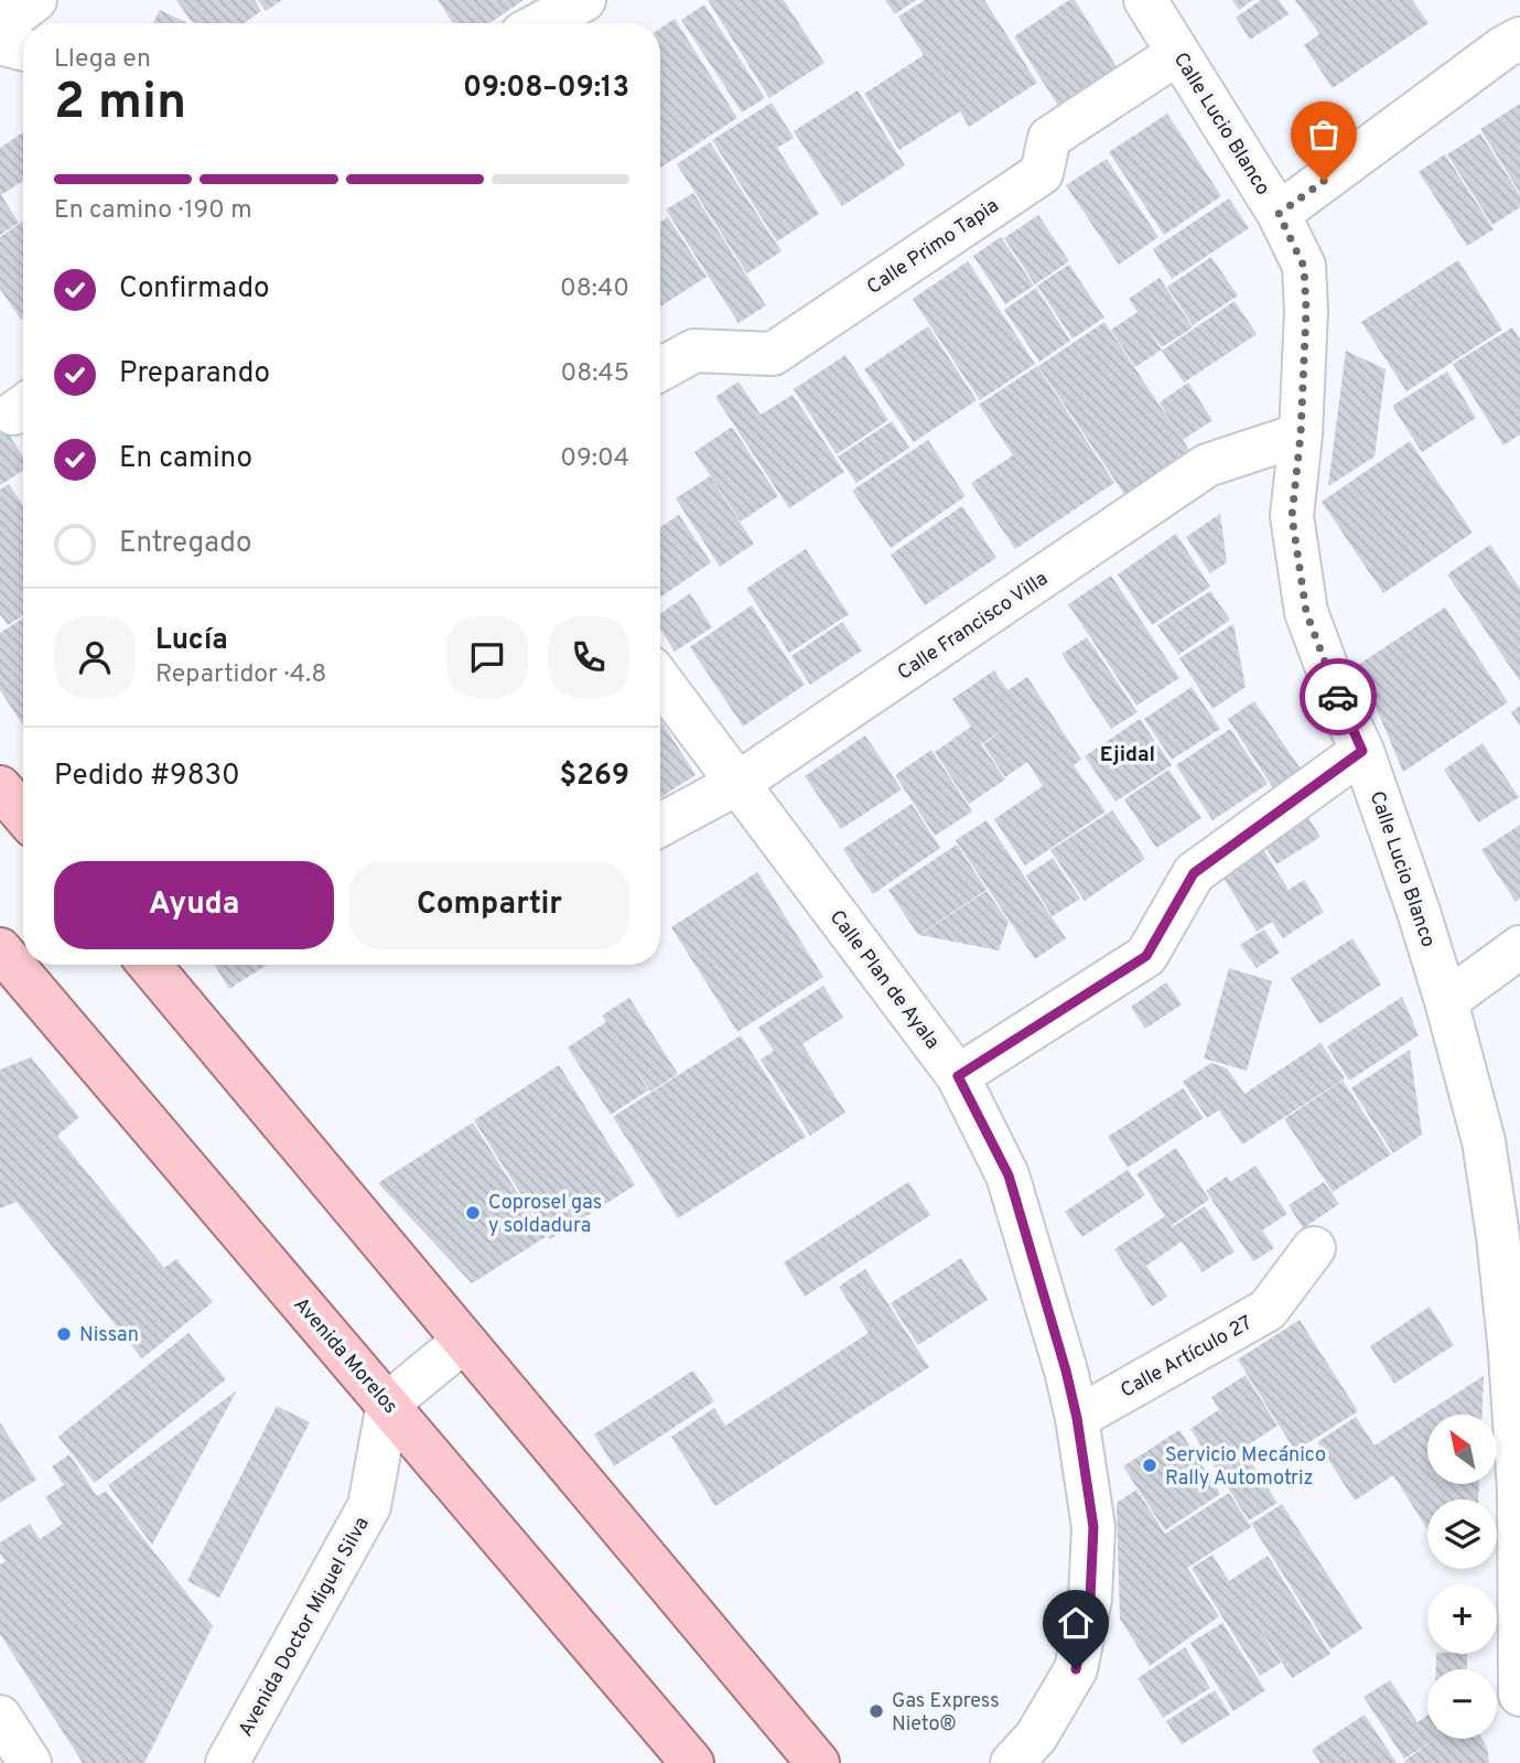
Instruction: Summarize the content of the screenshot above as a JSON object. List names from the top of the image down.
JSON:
{
  "streets": {
    "main road": ["Avenida Morelos"],
    "street": [
      "Calle Lucio Blanco",
      "Calle Primo Tapia",
      "Calle Francisco Villa",
      "Calle Plan de Ayala",
      "Calle Artículo 27",
      "Avenida Doctor Miguel Silva"
    ]
  },
  "crossings": [
    ["Calle Lucio Blanco", "Calle Primo Tapia"],
    ["Calle Lucio Blanco", "Calle Francisco Villa"],
    ["Calle Francisco Villa", "Calle Plan de Ayala"],
    ["Calle Plan de Ayala", "Calle Artículo 27"],
    ["Avenida Morelos", "Avenida Doctor Miguel Silva"]
  ],
  "districts": ["Ejidal"],
  "places": [
    "Coprosel gas y soldadura",
    "Nissan",
    "Servicio Mecánico Rally Automotriz",
    "Gas Express Nieto®"
  ],
  "north": "top left",
  "page": {
    "heading": ["2 min", "Llega en", "09:08–09:13"],
    "panel": [
      "Lucía",
      "Repartidor · 4.8",
      "Pedido #9830",
      "$269"
    ],
    "bar": "En camino · 190 m",
    "list": [
      ["Confirmado", "08:40"],
      ["Preparando", "08:45"],
      ["En camino", "09:04"],
      "Entregado"
    ],
    "buttons": ["Ayuda", "Compartir"],
    "map_buttons": ["+", "−"]
  }
}
